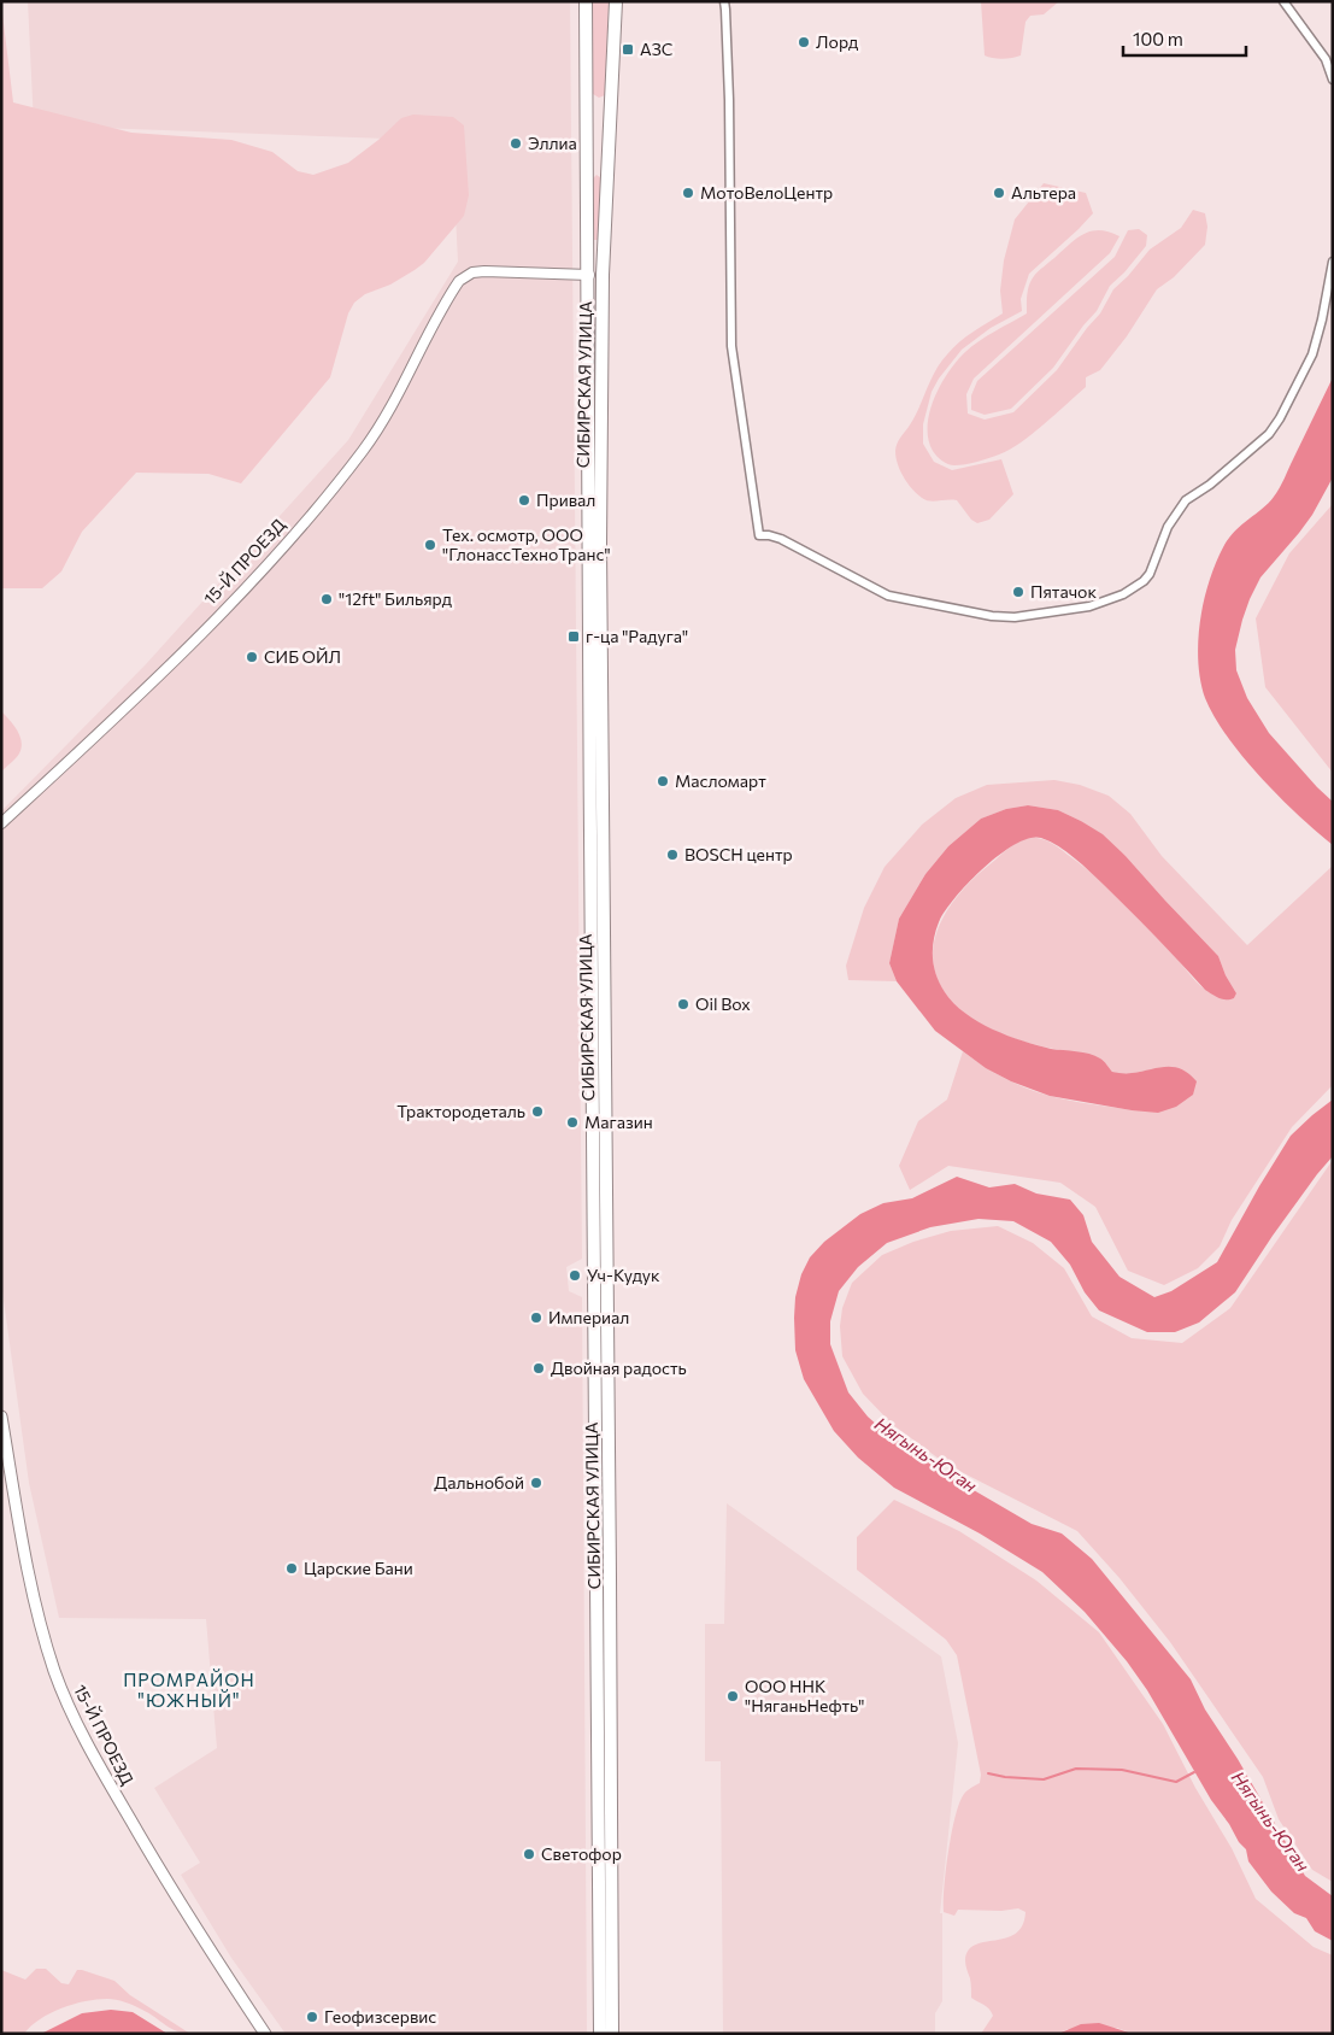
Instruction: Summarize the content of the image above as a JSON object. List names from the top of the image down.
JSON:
{
  "streets": {
    "main road": ["СИБИРСКАЯ УЛИЦА", "15-Й ПРОЕЗД"]
  },
  "crossings": [
    ["СИБИРСКАЯ УЛИЦА", "15-Й ПРОЕЗД"]
  ],
  "districts": ["ПРОМРАЙОН \"ЮЖНЫЙ\""],
  "water": ["Нягынь-Юган"],
  "places": {
    "other": [
      "Лорд",
      "Эллиа",
      "МотоВелоЦентр",
      "Альтера",
      "Привал",
      "Тех. осмотр, ООО \"ГлонассТехноТранс\"",
      "Пятачок",
      "\"12ft\" Бильярд",
      "СИБ ОЙЛ",
      "Масломарт",
      "BOSCH центр",
      "Oil Box",
      "Трактородеталь",
      "Магазин",
      "Уч-Кудук",
      "Империал",
      "Двойная радость",
      "Дальнобой",
      "Царские Бани",
      "ООО ННК \"НяганьНефть\"",
      "Светофор",
      "Геофизсервис"
    ],
    "transit": ["АЗС", "г-ца \"Радуга\""]
  },
  "scale_bar": "100 m"
}
